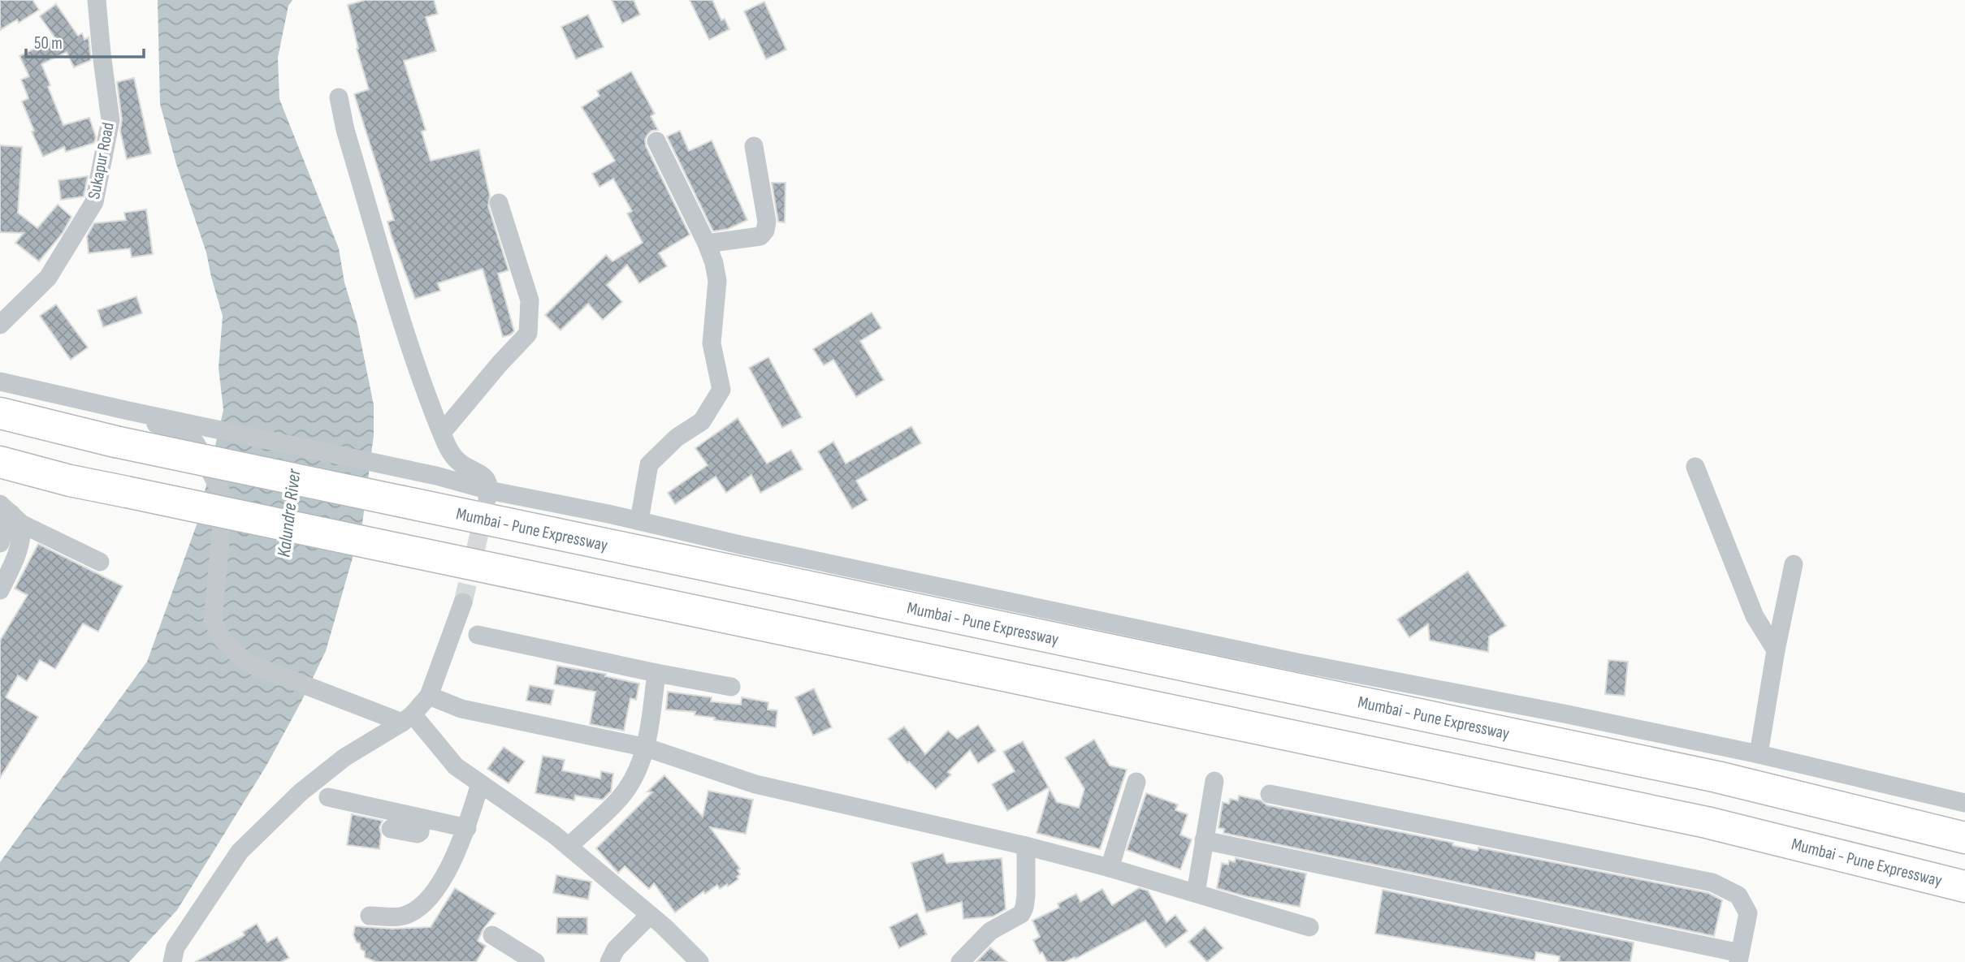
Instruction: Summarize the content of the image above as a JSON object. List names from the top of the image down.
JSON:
{
  "streets": {
    "highway": ["Mumbai - Pune Expressway"],
    "street": ["Sukapur Road"]
  },
  "water": ["Kalundre River"],
  "scale_bar": "50 m"
}
